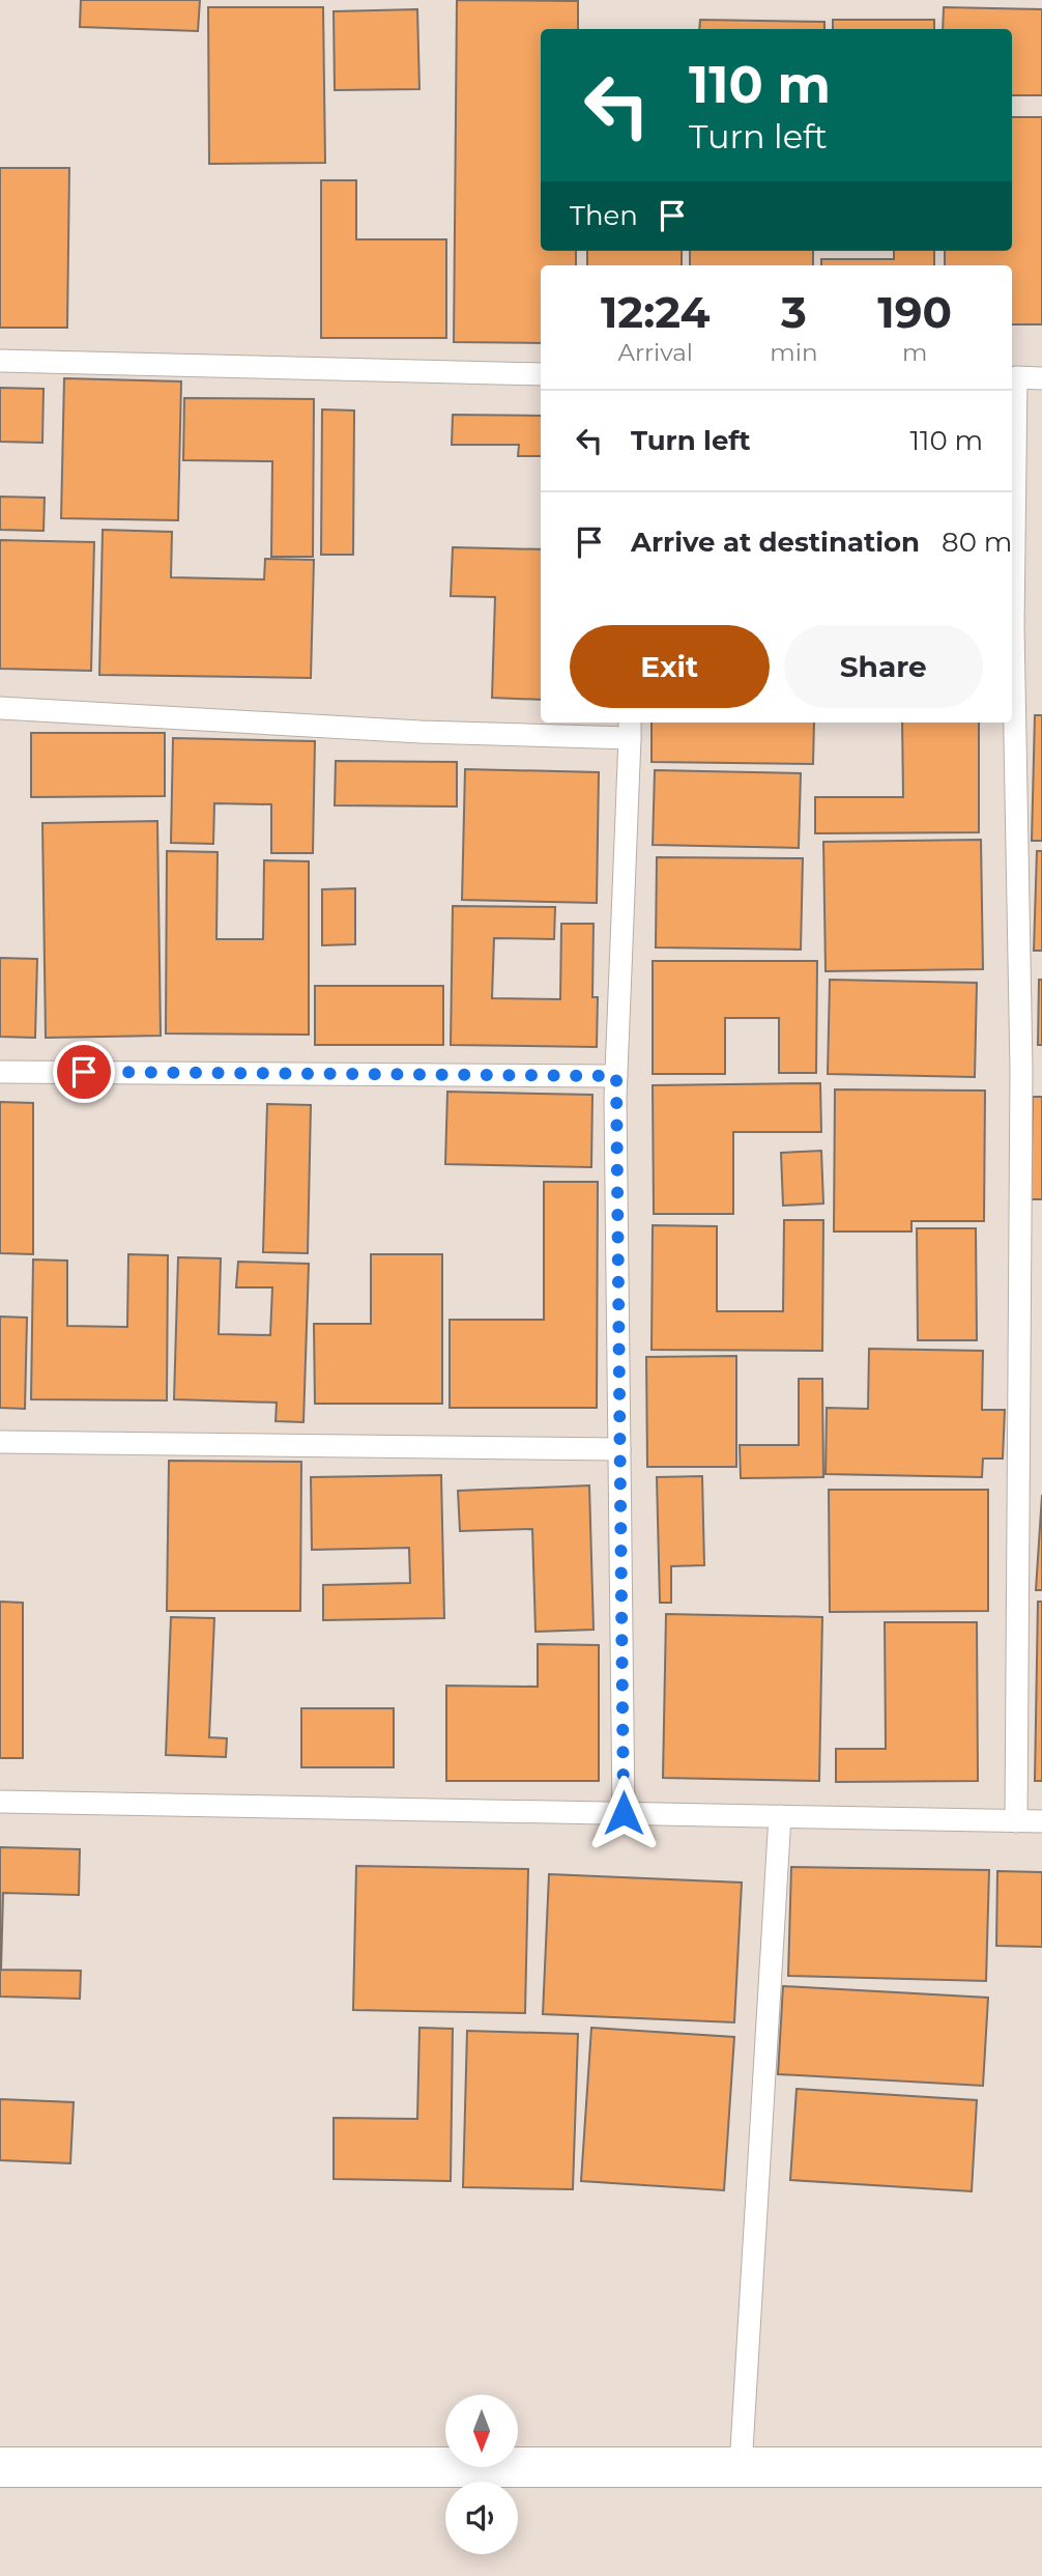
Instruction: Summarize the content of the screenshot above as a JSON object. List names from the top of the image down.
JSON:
{
  "north": "bottom",
  "page": {
    "turn": ["110 m", "Turn left"],
    "then": "Then",
    "eta": [
      "12:24",
      "Arrival",
      "3",
      "min",
      "190",
      "m"
    ],
    "list": [
      {
        "name": "Turn left",
        "value": "110 m"
      },
      {
        "name": "Arrive at destination",
        "value": "80 m"
      }
    ],
    "buttons": ["Exit", "Share"]
  }
}
